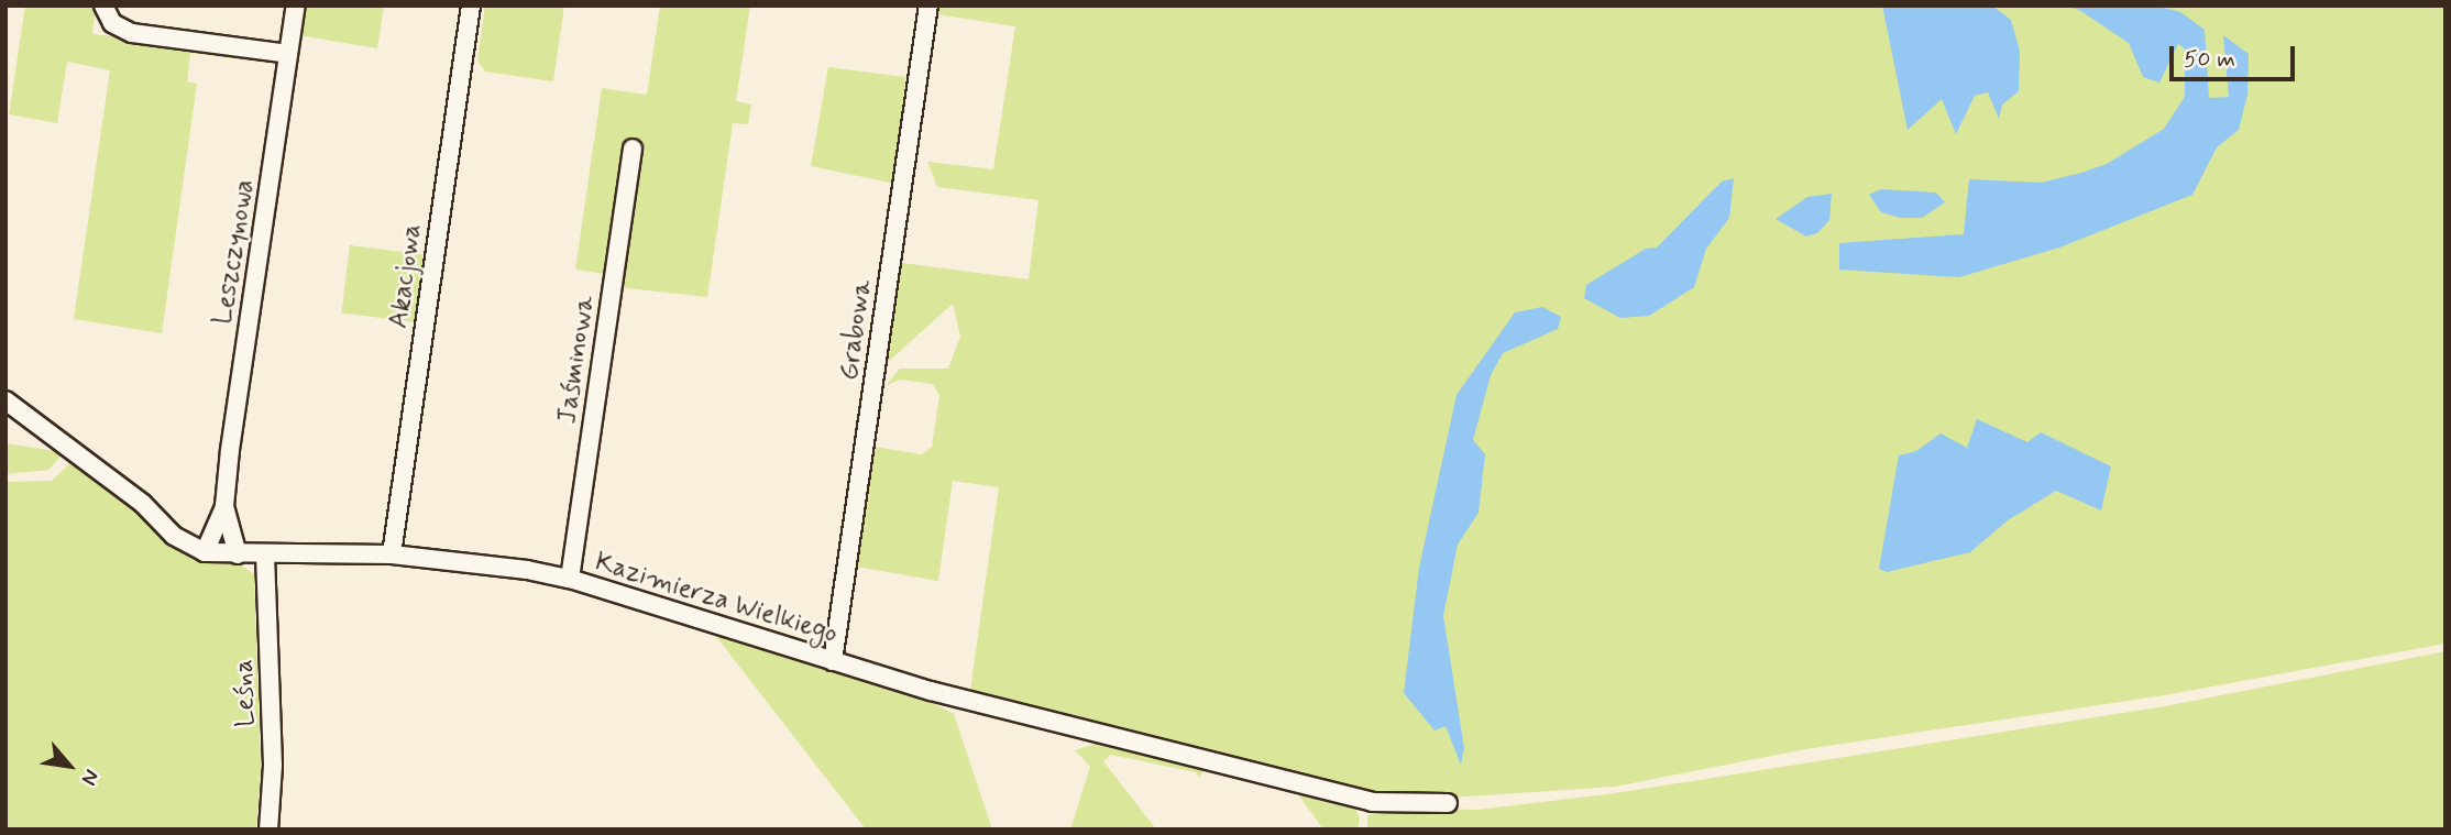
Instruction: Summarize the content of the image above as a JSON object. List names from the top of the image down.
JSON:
{
  "streets": {
    "street": [
      "Leszczynowa",
      "Akacjowa",
      "Grabowa",
      "Jaśminowa",
      "Kazimierza Wielkiego",
      "Leśna"
    ]
  },
  "crossings": [
    ["Leszczynowa", "Kazimierza Wielkiego"],
    ["Akacjowa", "Kazimierza Wielkiego"],
    ["Grabowa", "Kazimierza Wielkiego"],
    ["Jaśminowa", "Kazimierza Wielkiego"],
    ["Kazimierza Wielkiego", "Leśna"]
  ],
  "scale_bar": "50 m",
  "north": "bottom right"
}
